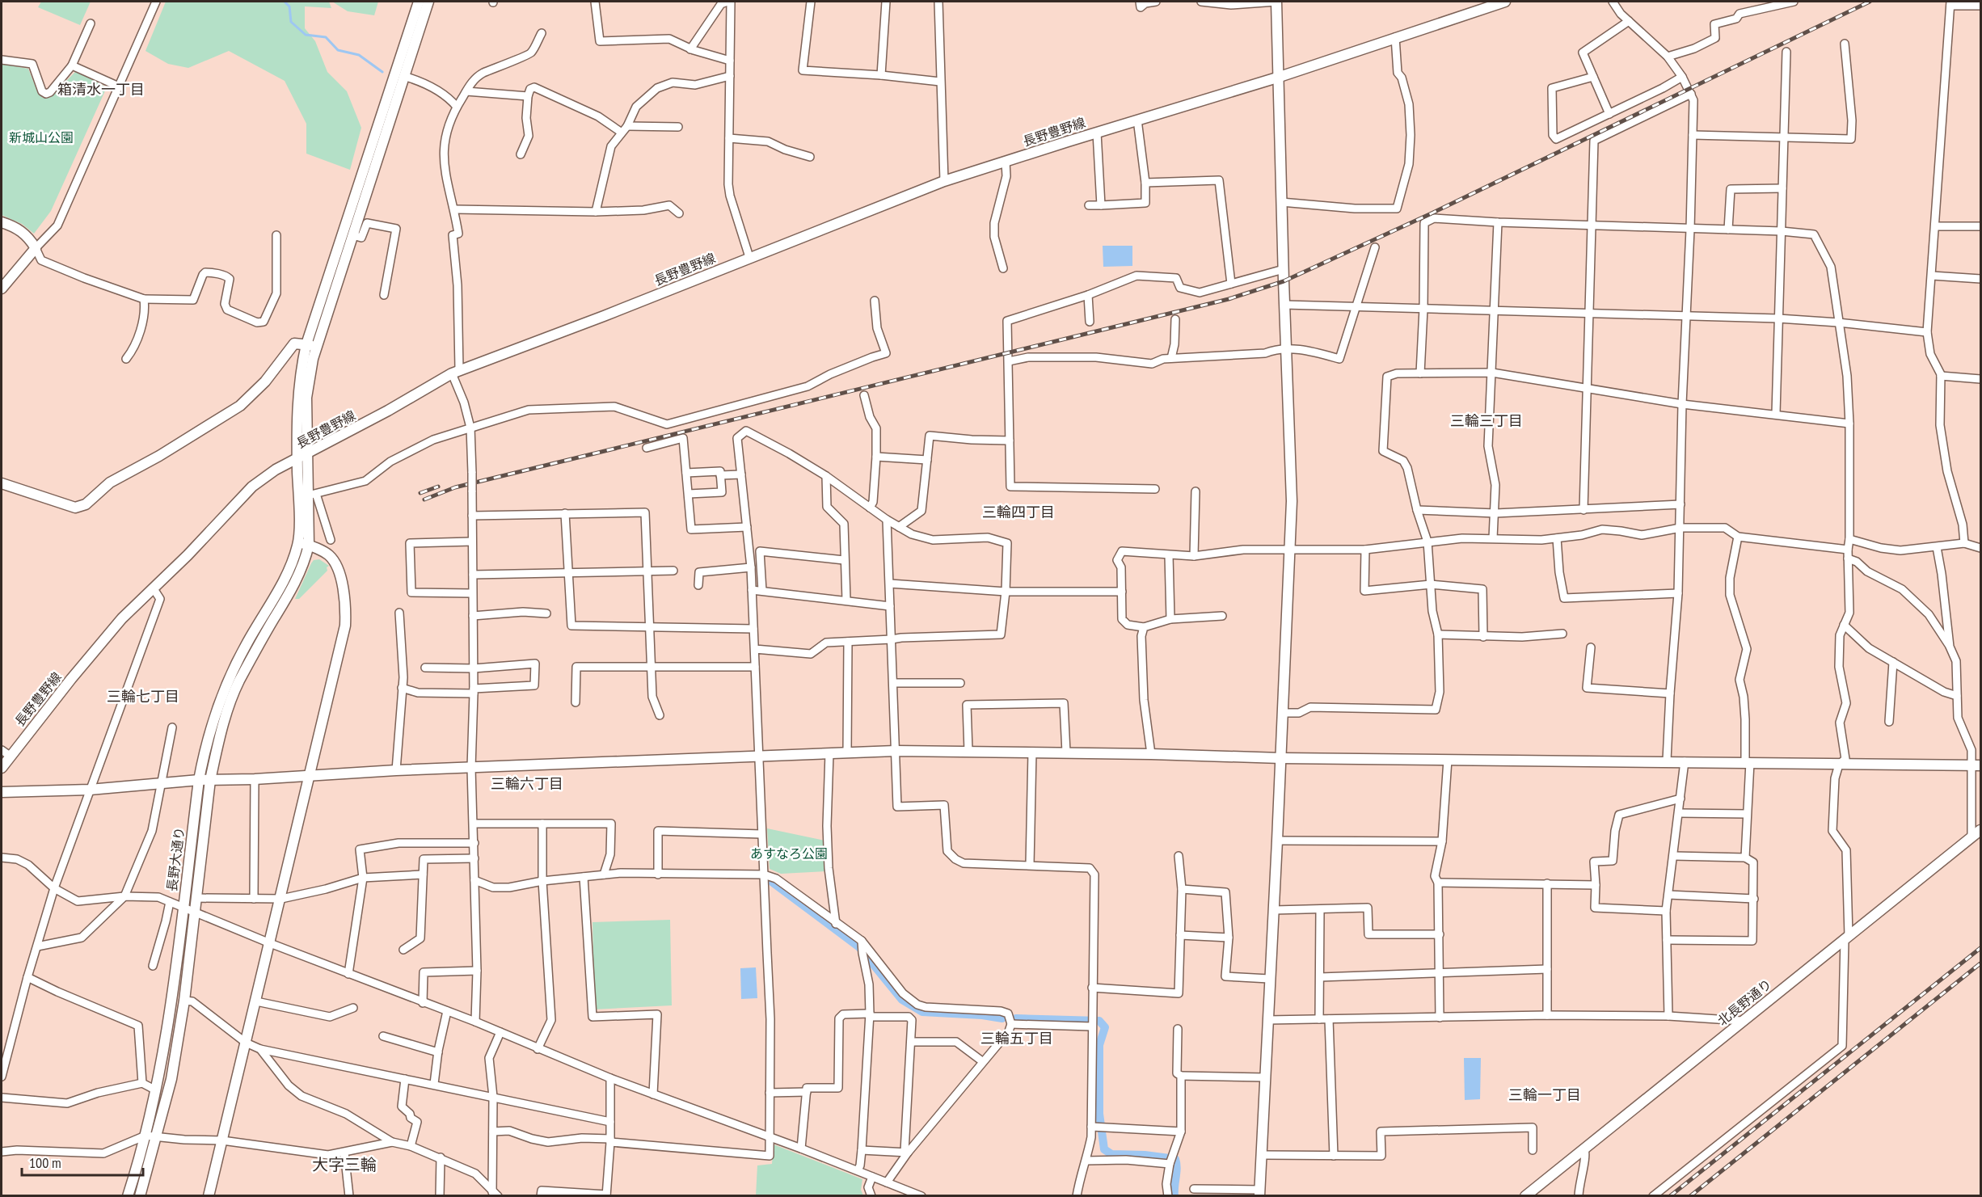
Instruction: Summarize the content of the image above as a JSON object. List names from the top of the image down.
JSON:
{
  "streets": {
    "street": ["長野豊野線", "長野大通り", "北長野通り"]
  },
  "crossings": [
    ["長野豊野線", "長野大通り"]
  ],
  "districts": [
    "箱清水一丁目",
    "三輪三丁目",
    "三輪四丁目",
    "三輪七丁目",
    "三輪六丁目",
    "三輪五丁目",
    "三輪一丁目",
    "大字三輪"
  ],
  "parks": ["新城山公園", "あすなろ公園"],
  "scale_bar": "100 m"
}
